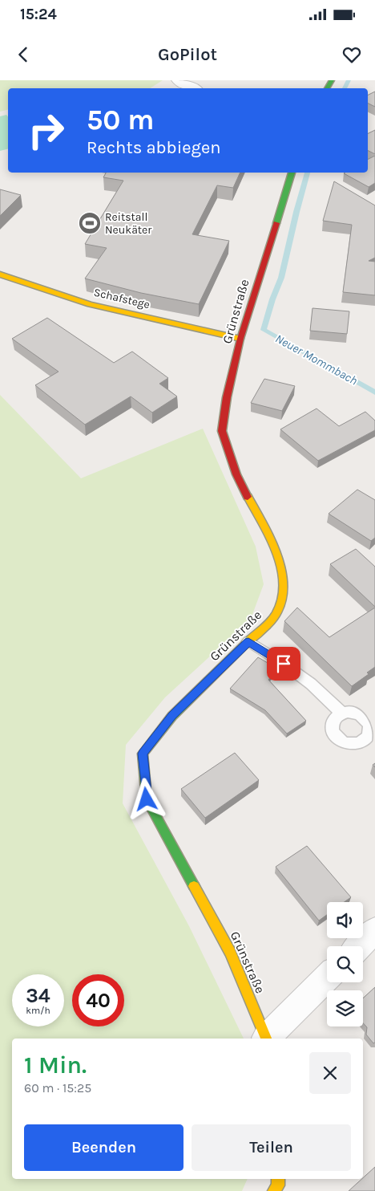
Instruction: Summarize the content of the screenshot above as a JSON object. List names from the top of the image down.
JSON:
{
  "streets": {
    "street": ["Schafstege", "Grünstraße"]
  },
  "crossings": [
    ["Schafstege", "Grünstraße"]
  ],
  "water": ["Neuer Mommbach"],
  "places": {
    "sports": ["Reitstall Neukäter"]
  },
  "page": {
    "status": "15:24",
    "header": "GoPilot",
    "turn": ["50 m", "Rechts abbiegen"],
    "speed": "34 km/h",
    "limit": "40",
    "heading": ["1 Min.", "60 m · 15:25"],
    "buttons": ["Beenden", "Teilen"]
  }
}
